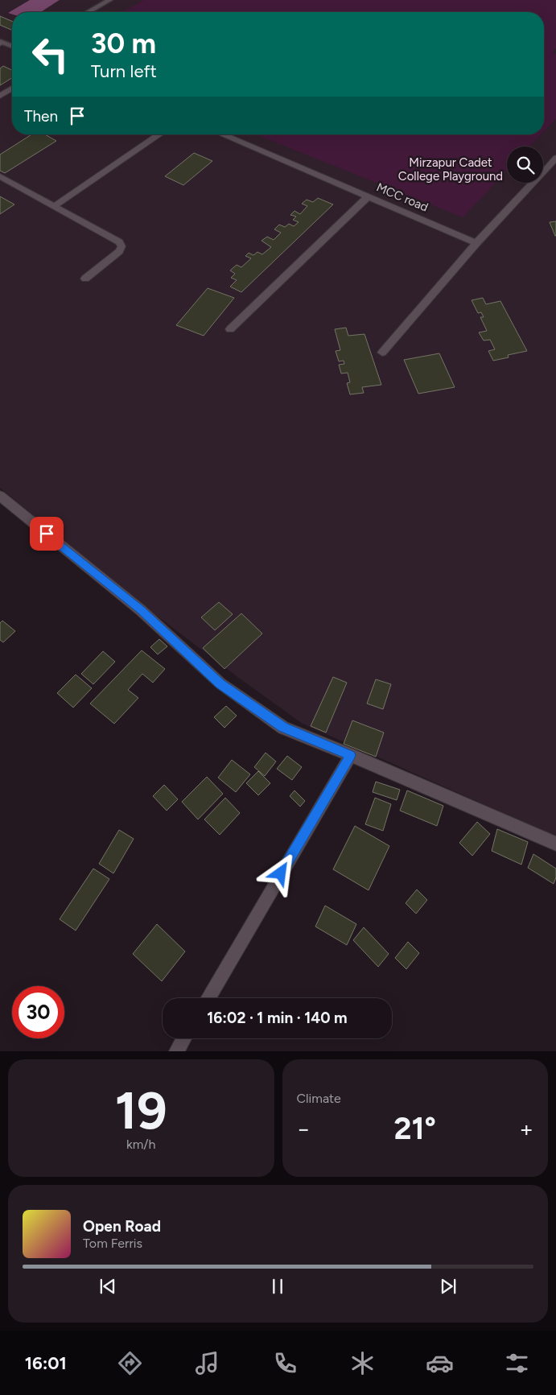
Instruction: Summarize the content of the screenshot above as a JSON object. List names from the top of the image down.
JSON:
{
  "streets": {
    "street": ["MCC road"]
  },
  "parks": ["Mirzapur Cadet College Playground"],
  "page": {
    "turn": ["30 m", "Turn left"],
    "then": "Then",
    "limit": "30",
    "trip": "16:02 · 1 min · 140 m",
    "tile": [
      ["19", "km/h"],
      "Climate"
    ],
    "heat": ["−", "21°", "+"],
    "song": ["Open Road", "Tom Ferris"],
    "tabs": "16:01"
  }
}
